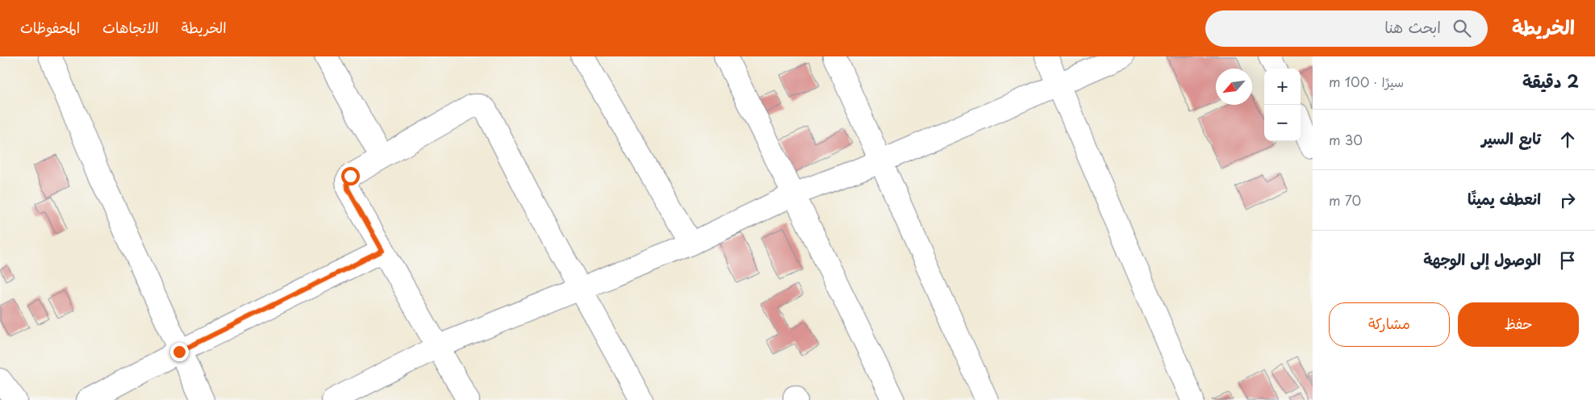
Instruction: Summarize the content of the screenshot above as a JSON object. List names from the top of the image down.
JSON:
{
  "north": "bottom left",
  "page": {
    "header": "الخريطة",
    "search": "ابحث هنا",
    "nav": ["الخريطة", "الاتجاهات", "المحفوظات"],
    "heading": ["2 دقيقة", "سيرًا · 100 m"],
    "map_buttons": ["+", "−"],
    "list": [
      ["تابع السير", "30 m"],
      ["انعطف يمينًا", "70 m"],
      "الوصول إلى الوجهة"
    ],
    "buttons": ["حفظ", "مشاركة"]
  }
}
